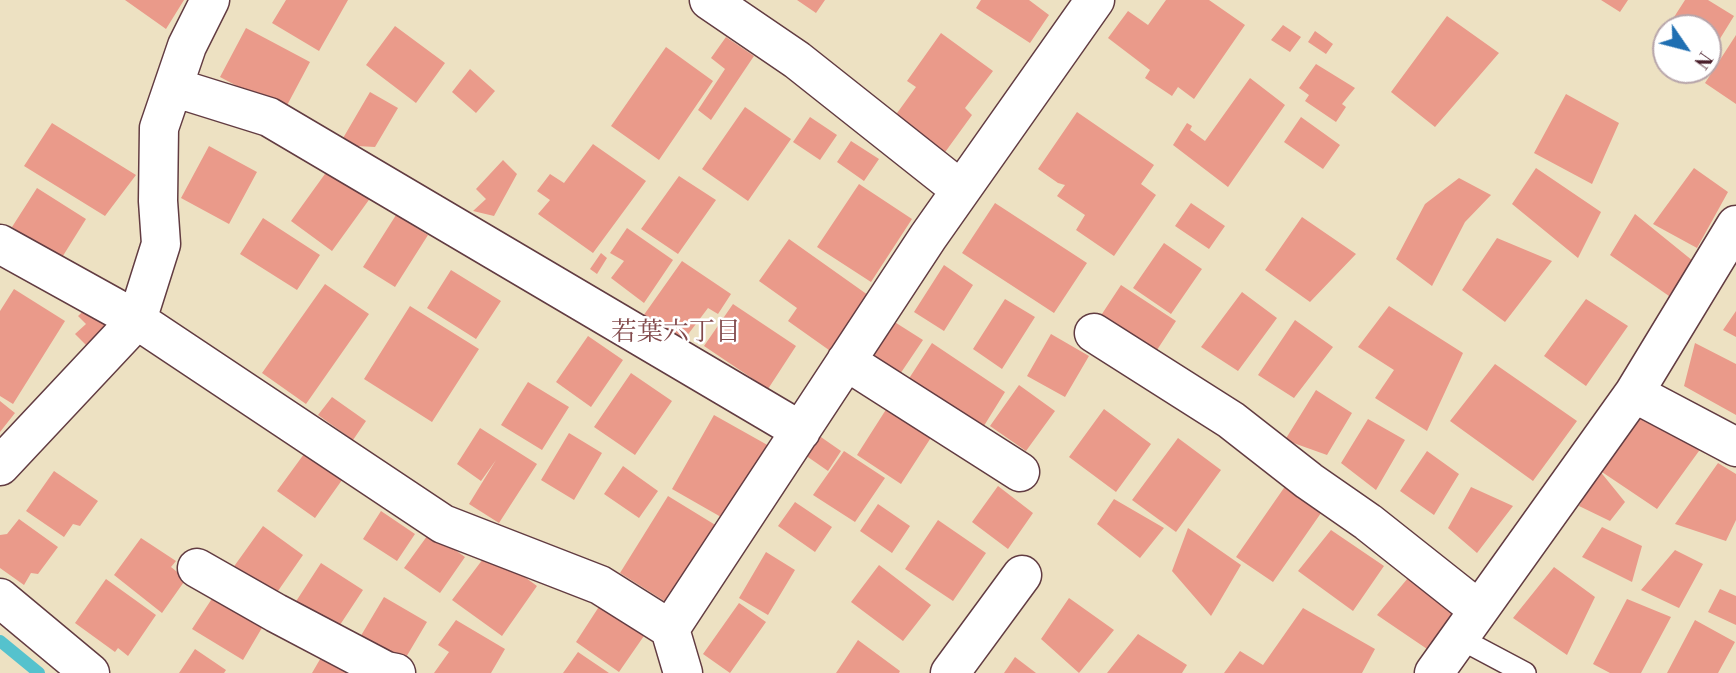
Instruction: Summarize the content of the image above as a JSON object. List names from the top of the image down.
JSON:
{
  "districts": ["若葉六丁目"],
  "north": "bottom right"
}
